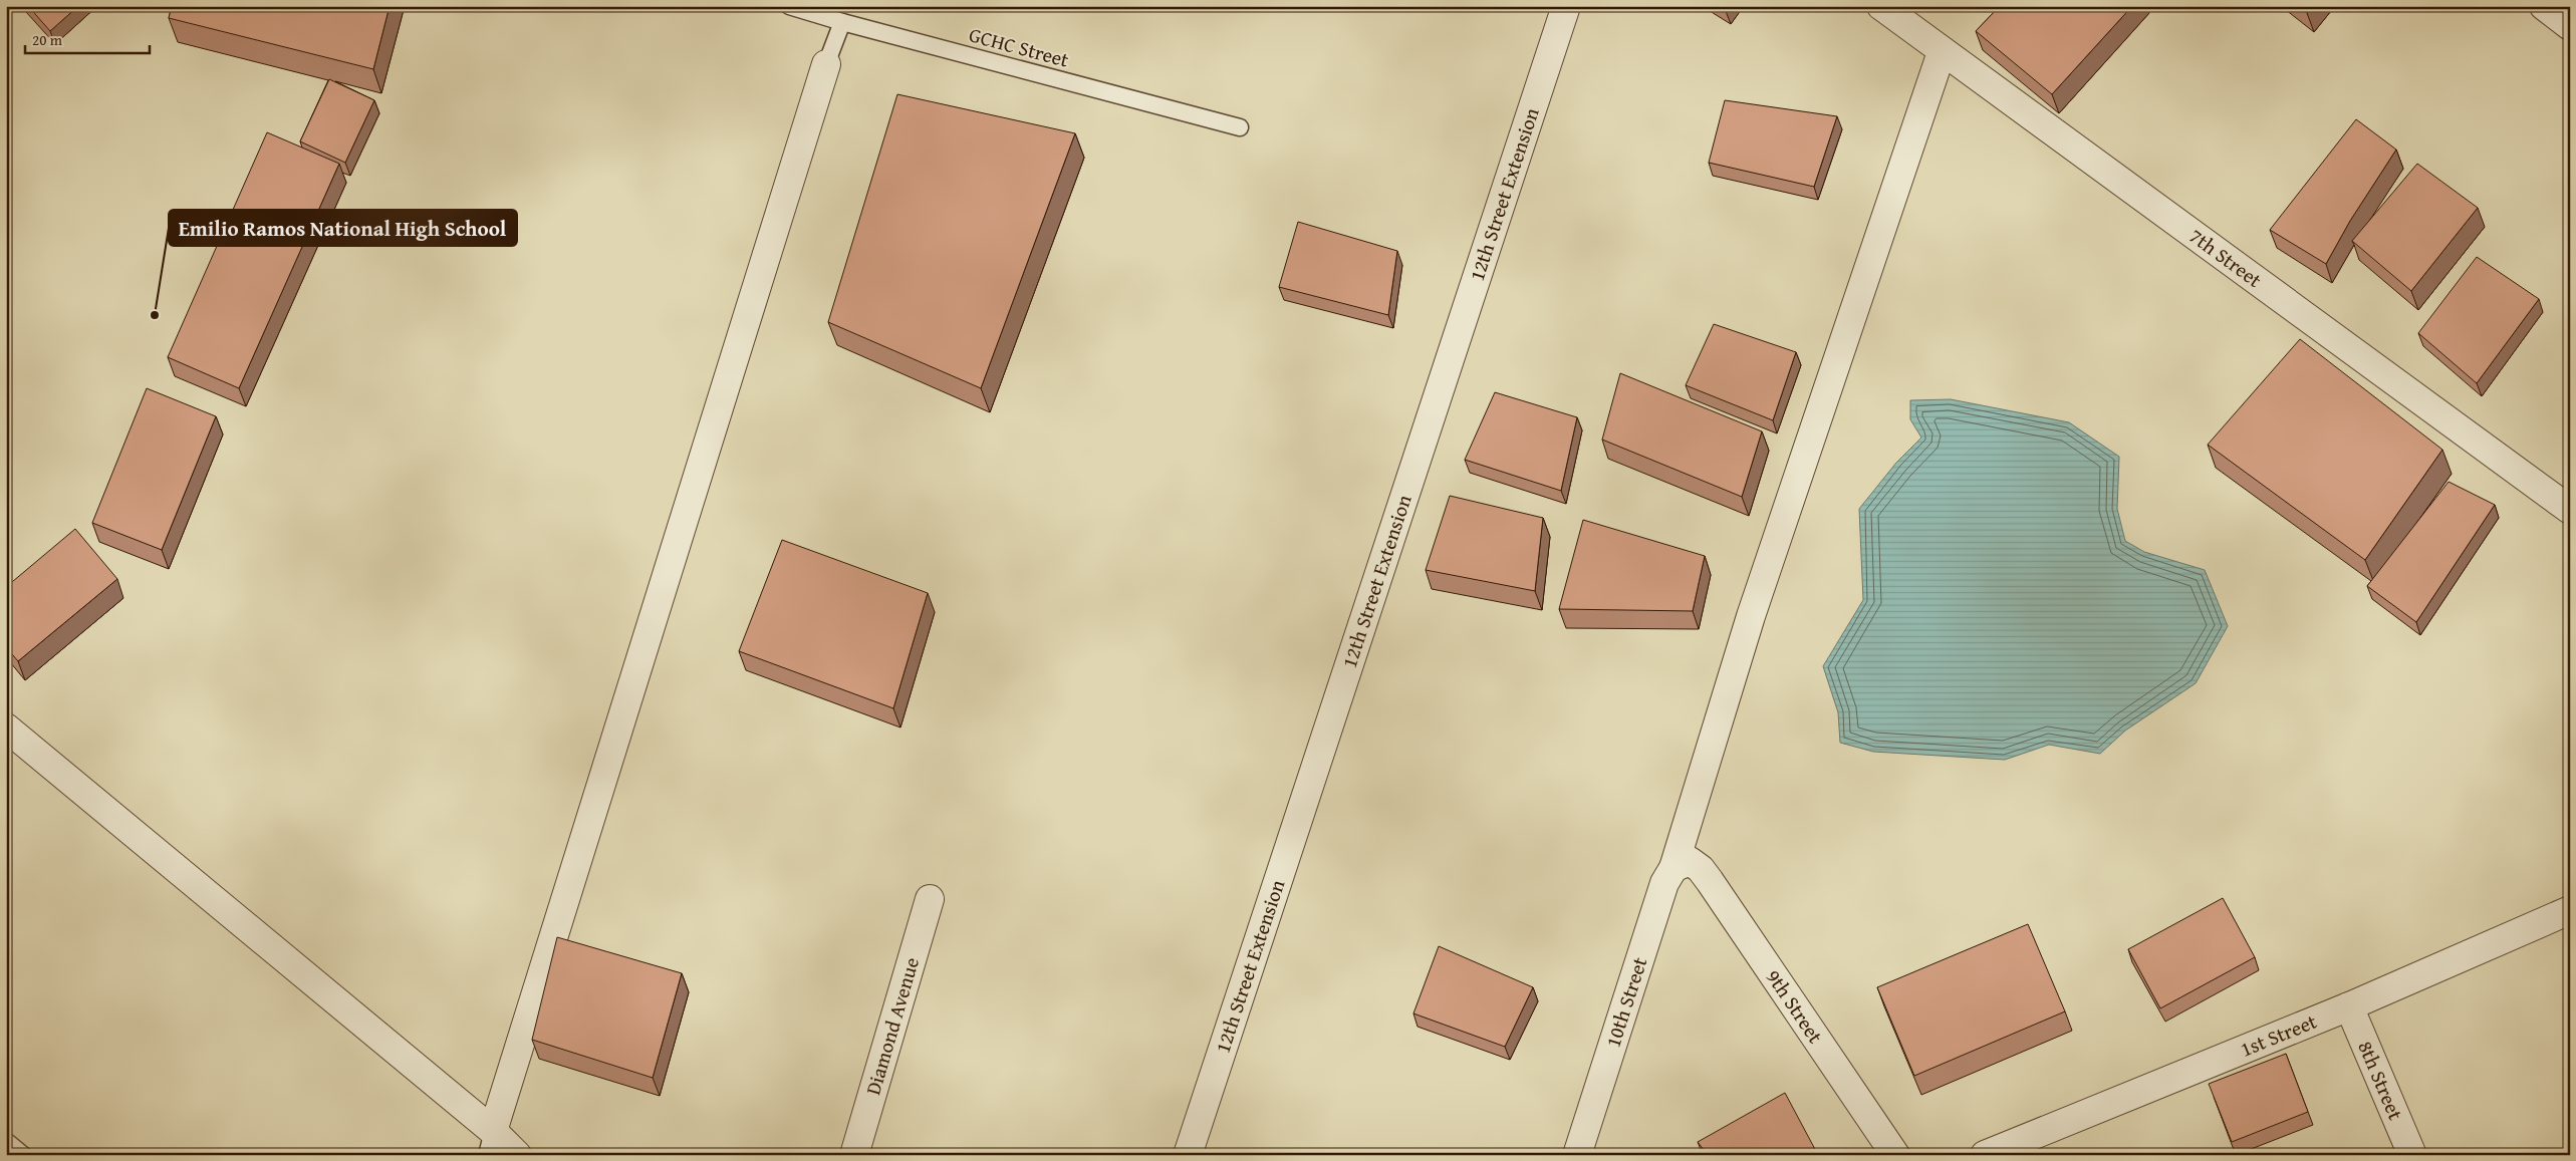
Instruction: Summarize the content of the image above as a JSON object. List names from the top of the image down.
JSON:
{
  "streets": {
    "street": [
      "12th Street Extension",
      "7th Street",
      "10th Street",
      "9th Street",
      "Diamond Avenue",
      "1st Street",
      "8th Street"
    ],
    "lane": ["GCHC Street"]
  },
  "crossings": [
    ["7th Street", "10th Street"],
    ["10th Street", "9th Street"],
    ["1st Street", "8th Street"]
  ],
  "places": ["Emilio Ramos National High School"],
  "scale_bar": "20 m"
}
